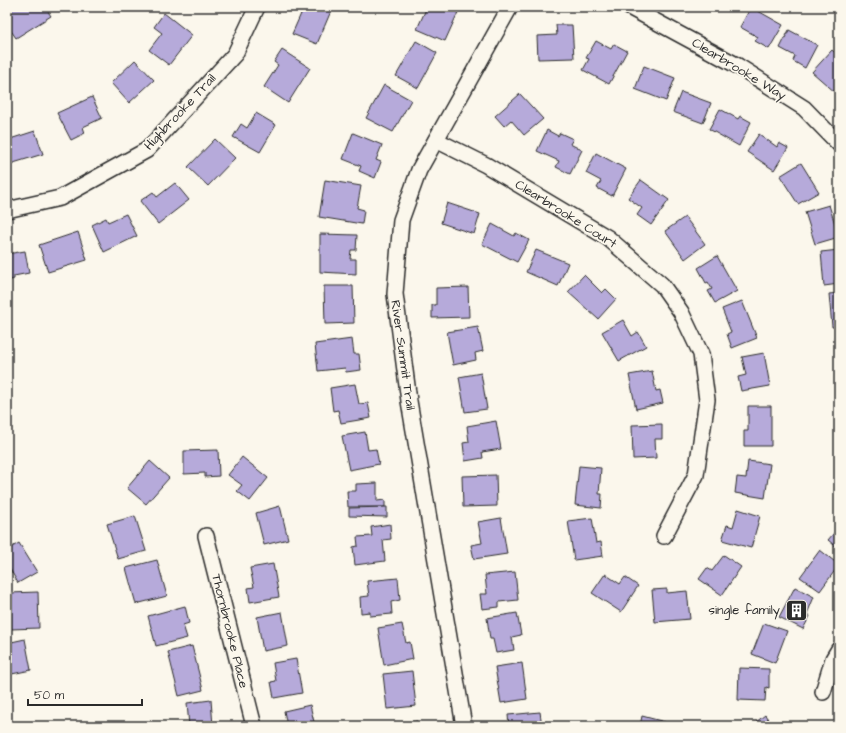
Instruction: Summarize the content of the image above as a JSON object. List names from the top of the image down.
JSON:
{
  "streets": {
    "street": [
      "Clearbrooke Way",
      "Highbrooke Trail",
      "Clearbrooke Court",
      "River Summit Trail",
      "Thornbrooke Place"
    ]
  },
  "crossings": [
    ["Clearbrooke Court", "River Summit Trail"]
  ],
  "places": {
    "building": ["single family"]
  },
  "scale_bar": "50 m"
}
